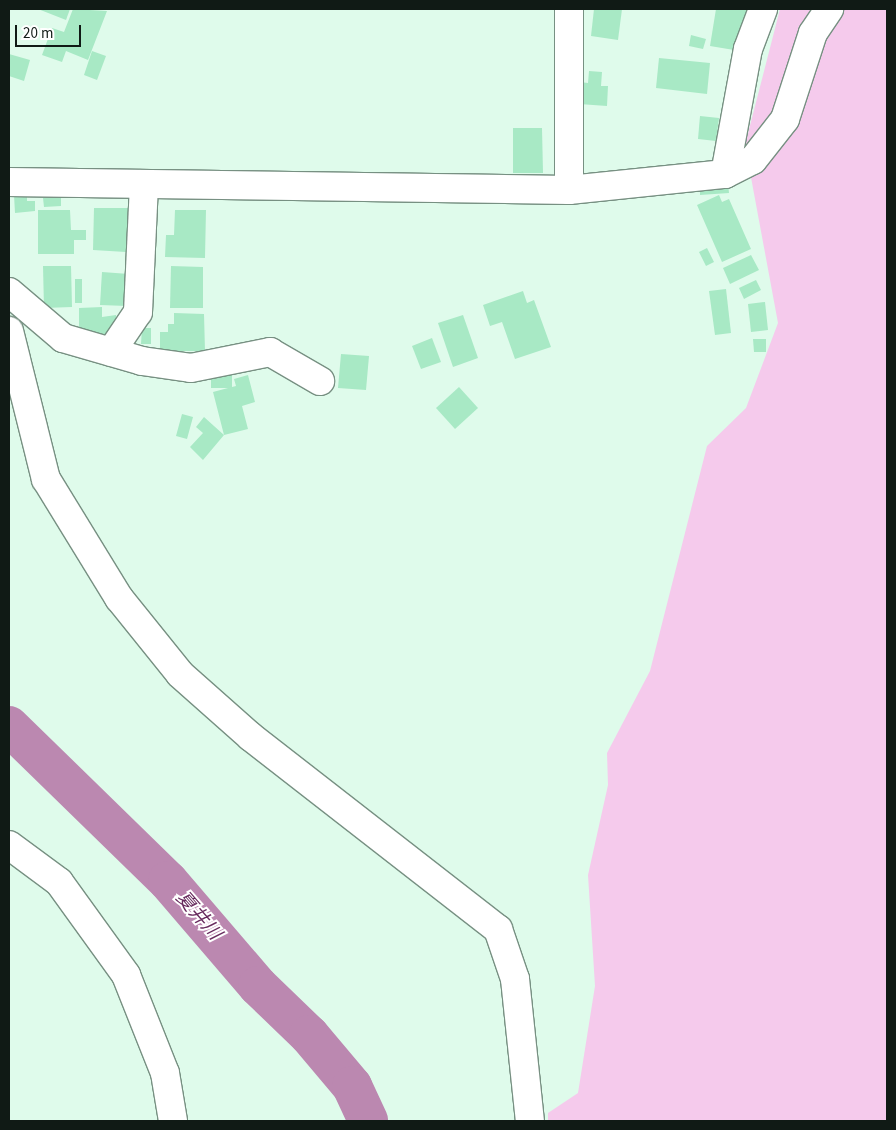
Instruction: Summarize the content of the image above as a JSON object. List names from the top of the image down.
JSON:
{
  "water": ["夏井川"],
  "scale_bar": "20 m"
}
